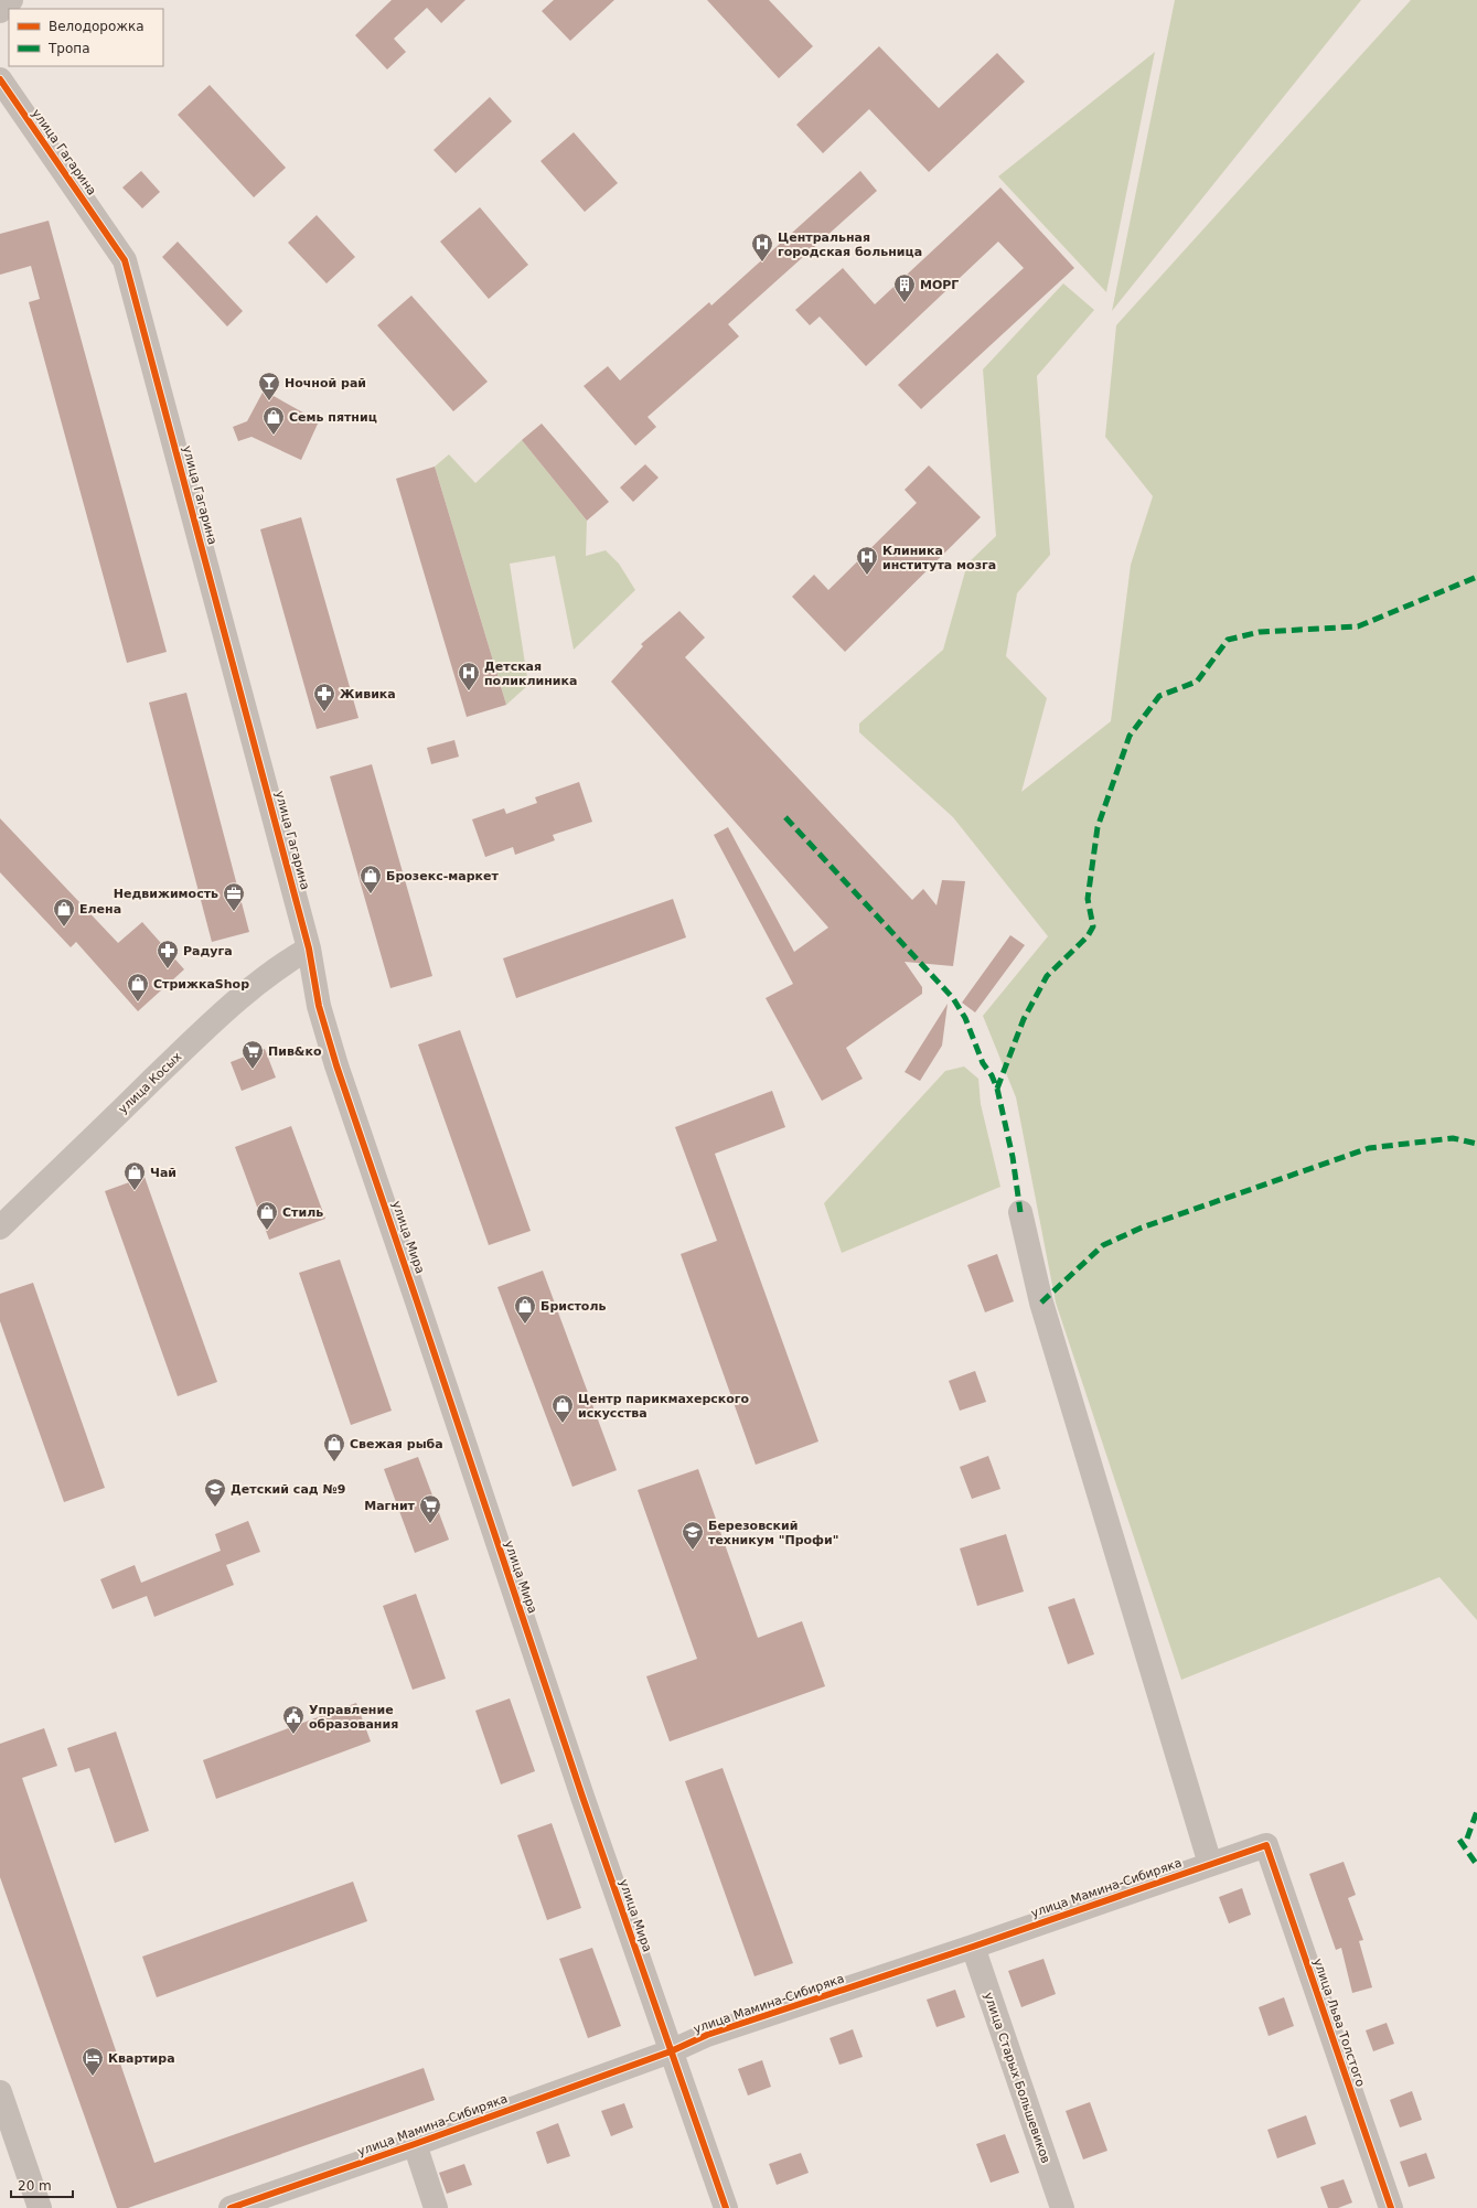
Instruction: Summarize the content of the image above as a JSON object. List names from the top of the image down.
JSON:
{
  "streets": {
    "street": [
      "улица Гагарина",
      "улица Косых",
      "улица Мира",
      "улица Мамина-Сибиряка",
      "улица Льва Толстого",
      "улица Старых Большевиков"
    ]
  },
  "crossings": [
    ["улица Гагарина", "улица Косых"],
    ["улица Гагарина", "улица Мира"],
    ["улица Косых", "улица Мира"],
    ["улица Мира", "улица Мамина-Сибиряка"],
    ["улица Мамина-Сибиряка", "улица Льва Толстого"],
    ["улица Мамина-Сибиряка", "улица Старых Большевиков"]
  ],
  "places": {
    "hospital": ["Центральная городская больница", "Клиника института мозга", "Детская поликлиника"],
    "building": ["МОРГ"],
    "bar": ["Ночной рай"],
    "shop": [
      "Семь пятниц",
      "Брозекс-маркет",
      "Елена",
      "СтрижкаShop",
      "Чай",
      "Стиль",
      "Бристоль",
      "Центр парикмахерского искусства",
      "Свежая рыба"
    ],
    "pharmacy": ["Живика", "Радуга"],
    "office": ["Недвижимость"],
    "supermarket": ["Пив&ко", "Магнит"],
    "school or university": ["Детский сад №9", "Березовский техникум \"Профи\""],
    "public building": ["Управление образования"],
    "hotel": ["Квартира"]
  },
  "legend": ["Велодорожка", "Тропа"],
  "scale_bar": "20 m"
}
